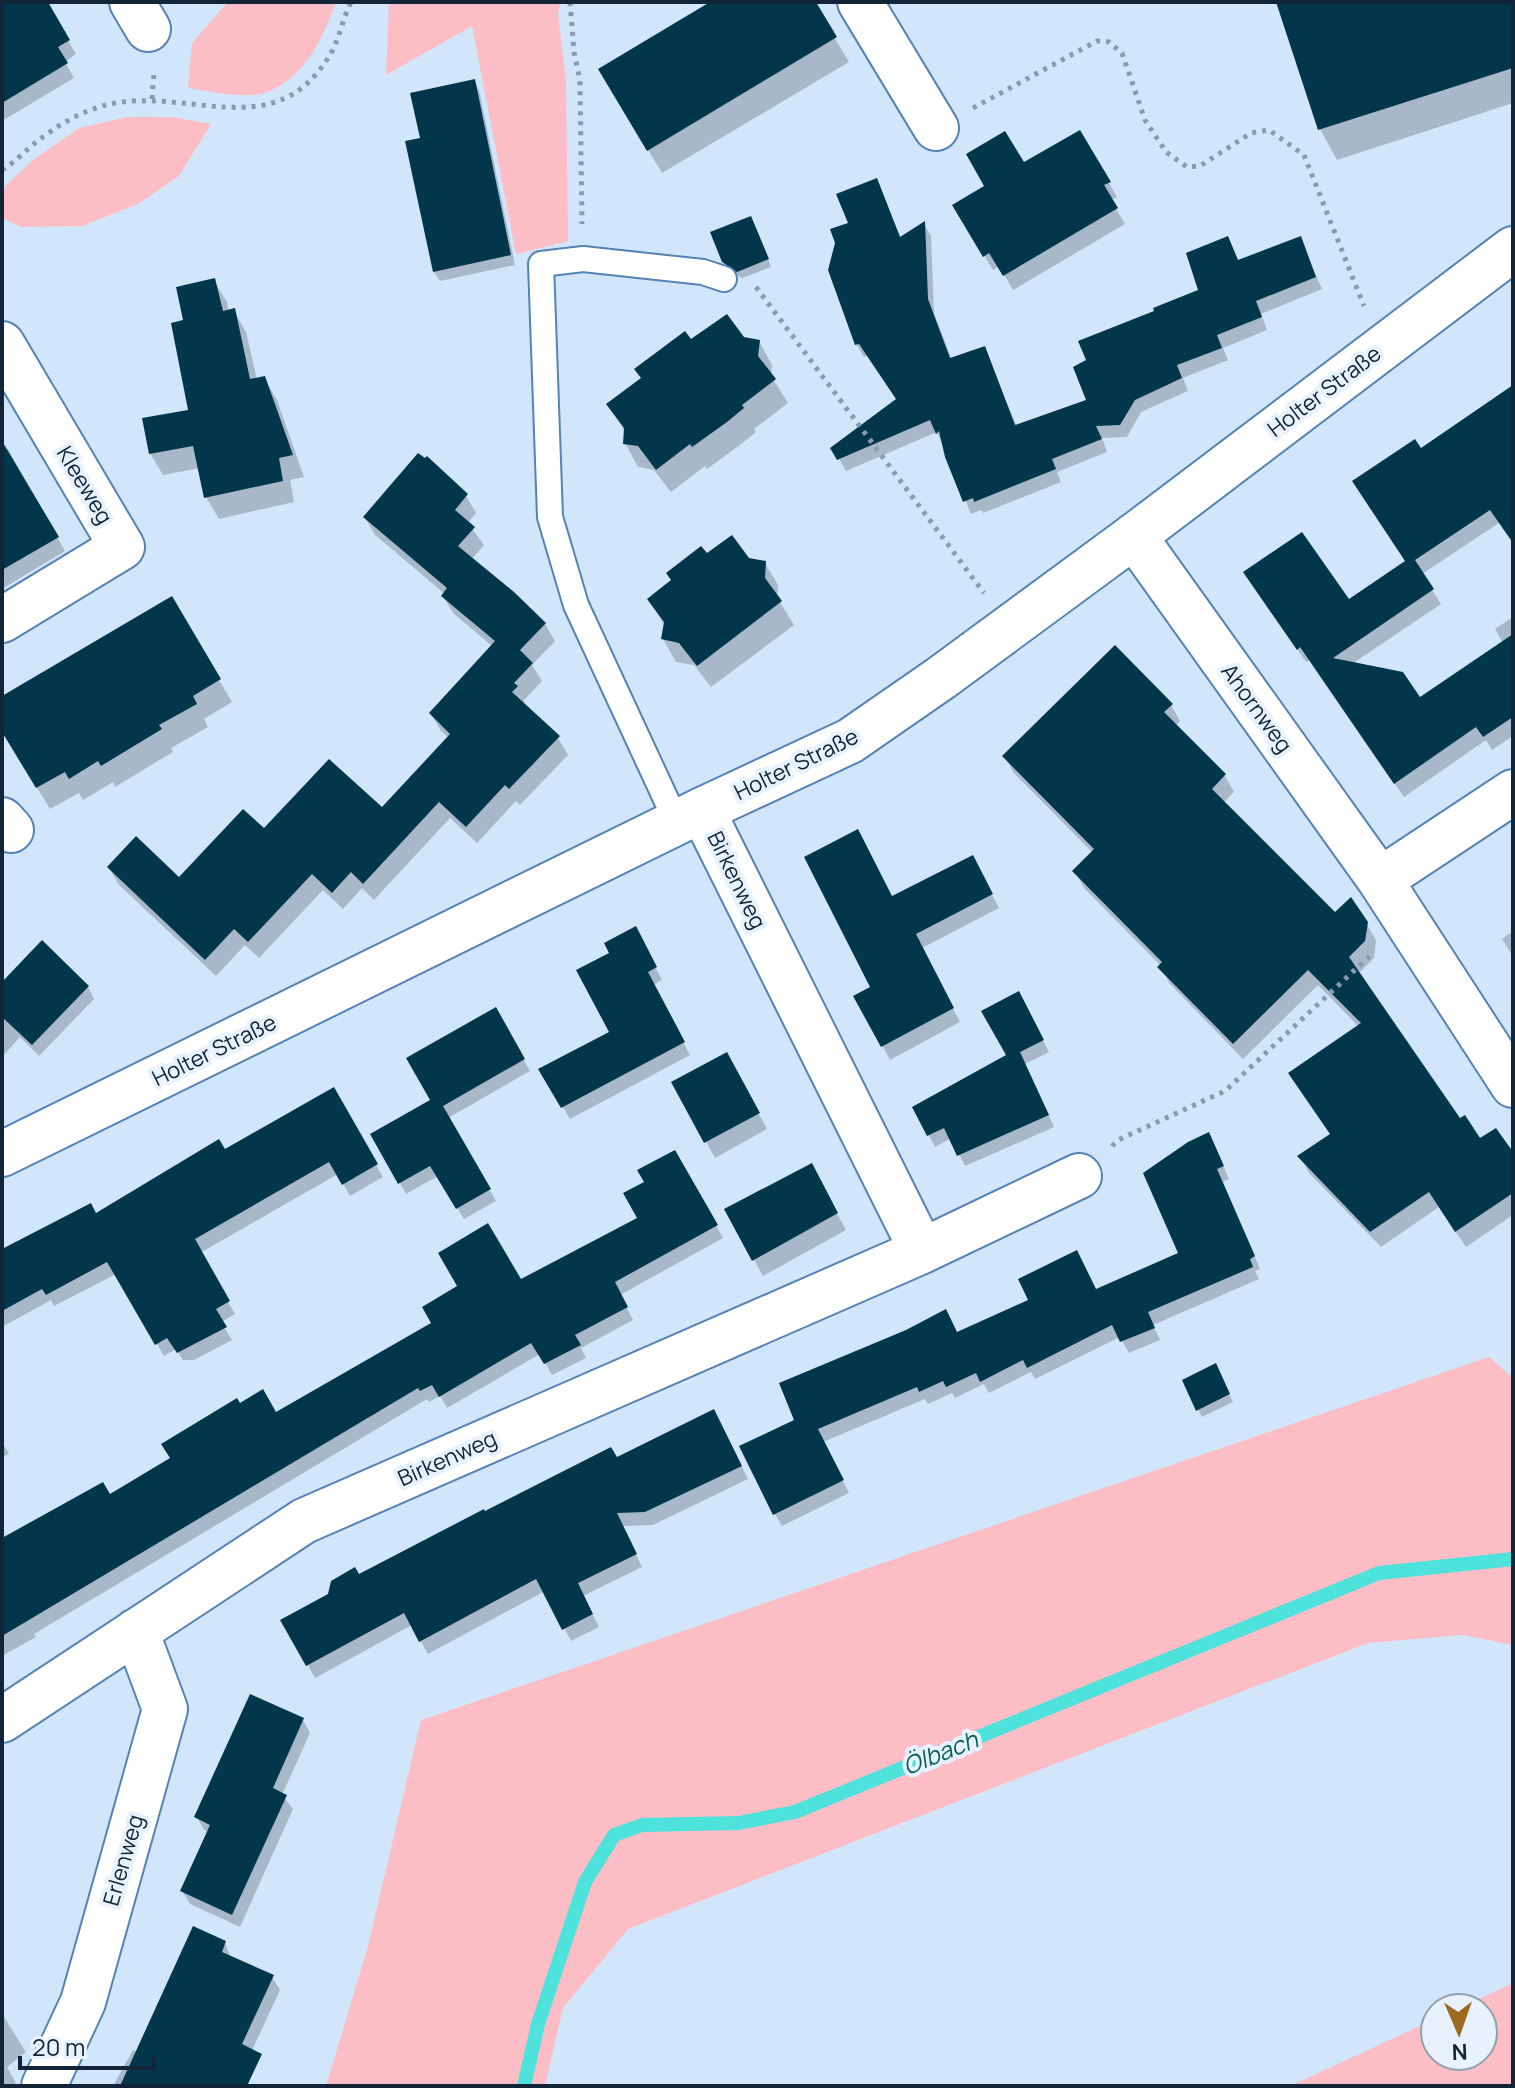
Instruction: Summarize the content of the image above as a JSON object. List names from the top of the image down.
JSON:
{
  "streets": {
    "street": [
      "Holter Straße",
      "Kleeweg",
      "Ahornweg",
      "Birkenweg",
      "Erlenweg"
    ]
  },
  "crossings": [
    ["Holter Straße", "Ahornweg"],
    ["Holter Straße", "Birkenweg"],
    ["Birkenweg", "Erlenweg"]
  ],
  "water": ["Ölbach"],
  "scale_bar": "20 m",
  "north": "bottom"
}
